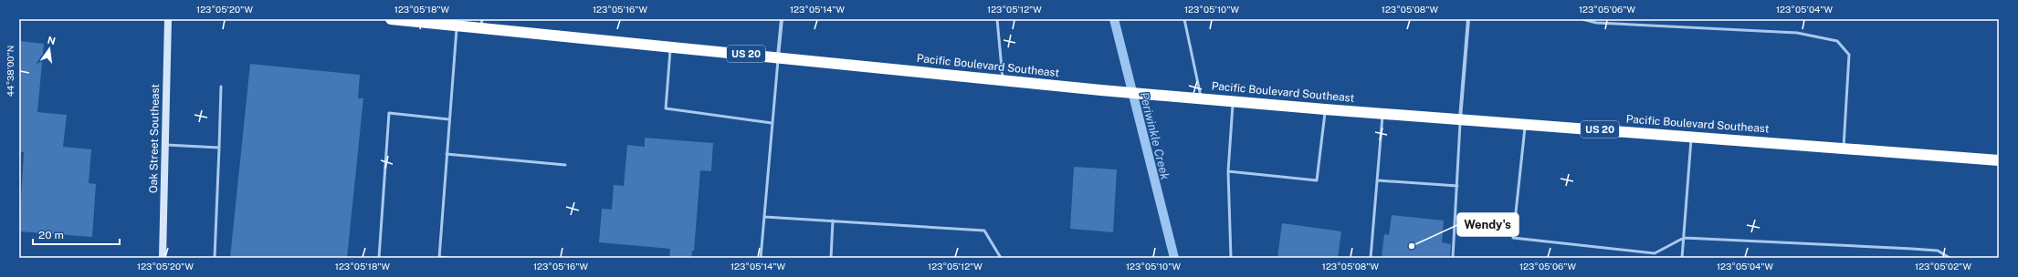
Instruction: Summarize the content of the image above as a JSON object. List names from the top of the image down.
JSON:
{
  "streets": {
    "highway": ["US 20", "Pacific Boulevard Southeast"],
    "street": ["Oak Street Southeast"]
  },
  "water": ["Periwinkle Creek"],
  "places": ["Wendy's"],
  "scale_bar": "20 m",
  "north": "top",
  "coordinates": [
    "123°05'20\"W",
    "123°05'18\"W",
    "123°05'16\"W",
    "123°05'14\"W",
    "123°05'12\"W",
    "123°05'10\"W",
    "123°05'08\"W",
    "123°05'06\"W",
    "123°05'04\"W",
    "44°38'00\"N",
    "123°05'02\"W"
  ]
}
